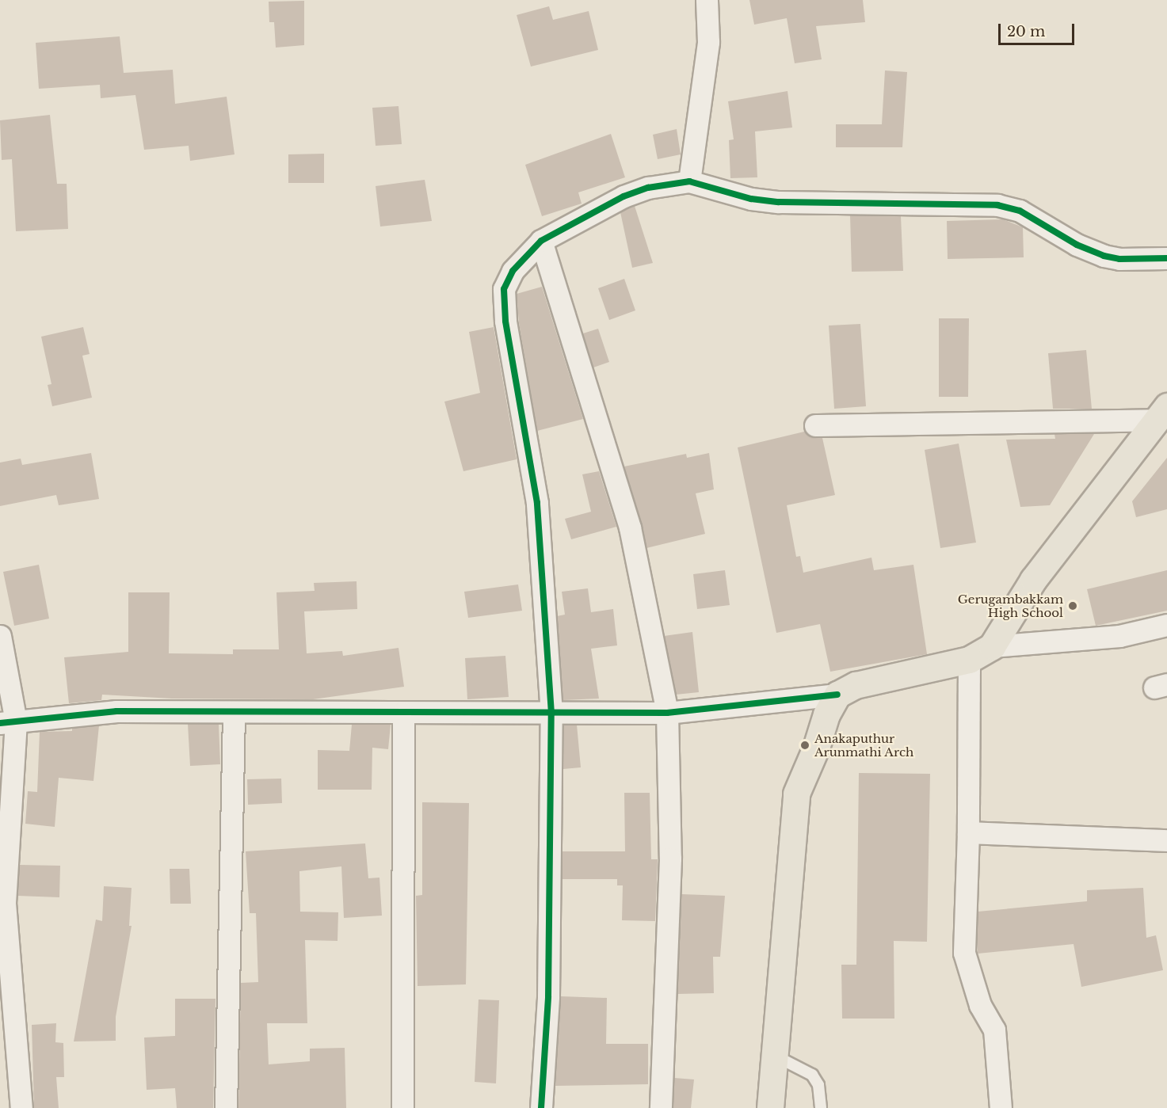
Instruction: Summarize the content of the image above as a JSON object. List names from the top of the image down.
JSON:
{
  "places": ["Gerugambakkam High School", "Anakaputhur Arunmathi Arch"],
  "scale_bar": "20 m"
}
